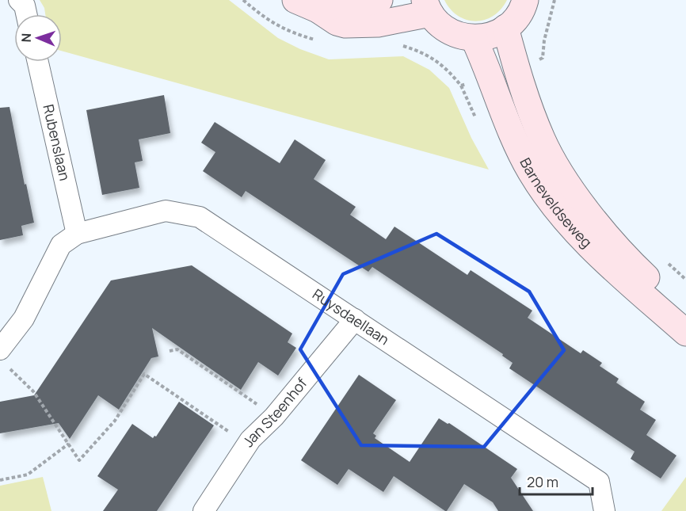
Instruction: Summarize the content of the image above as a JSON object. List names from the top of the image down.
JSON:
{
  "streets": {
    "main road": ["Barneveldseweg"],
    "street": ["Rubenslaan", "Ruysdaellaan", "Jan Steenhof"]
  },
  "crossings": [
    ["Rubenslaan", "Ruysdaellaan"],
    ["Ruysdaellaan", "Jan Steenhof"]
  ],
  "scale_bar": "20 m",
  "north": "left"
}
